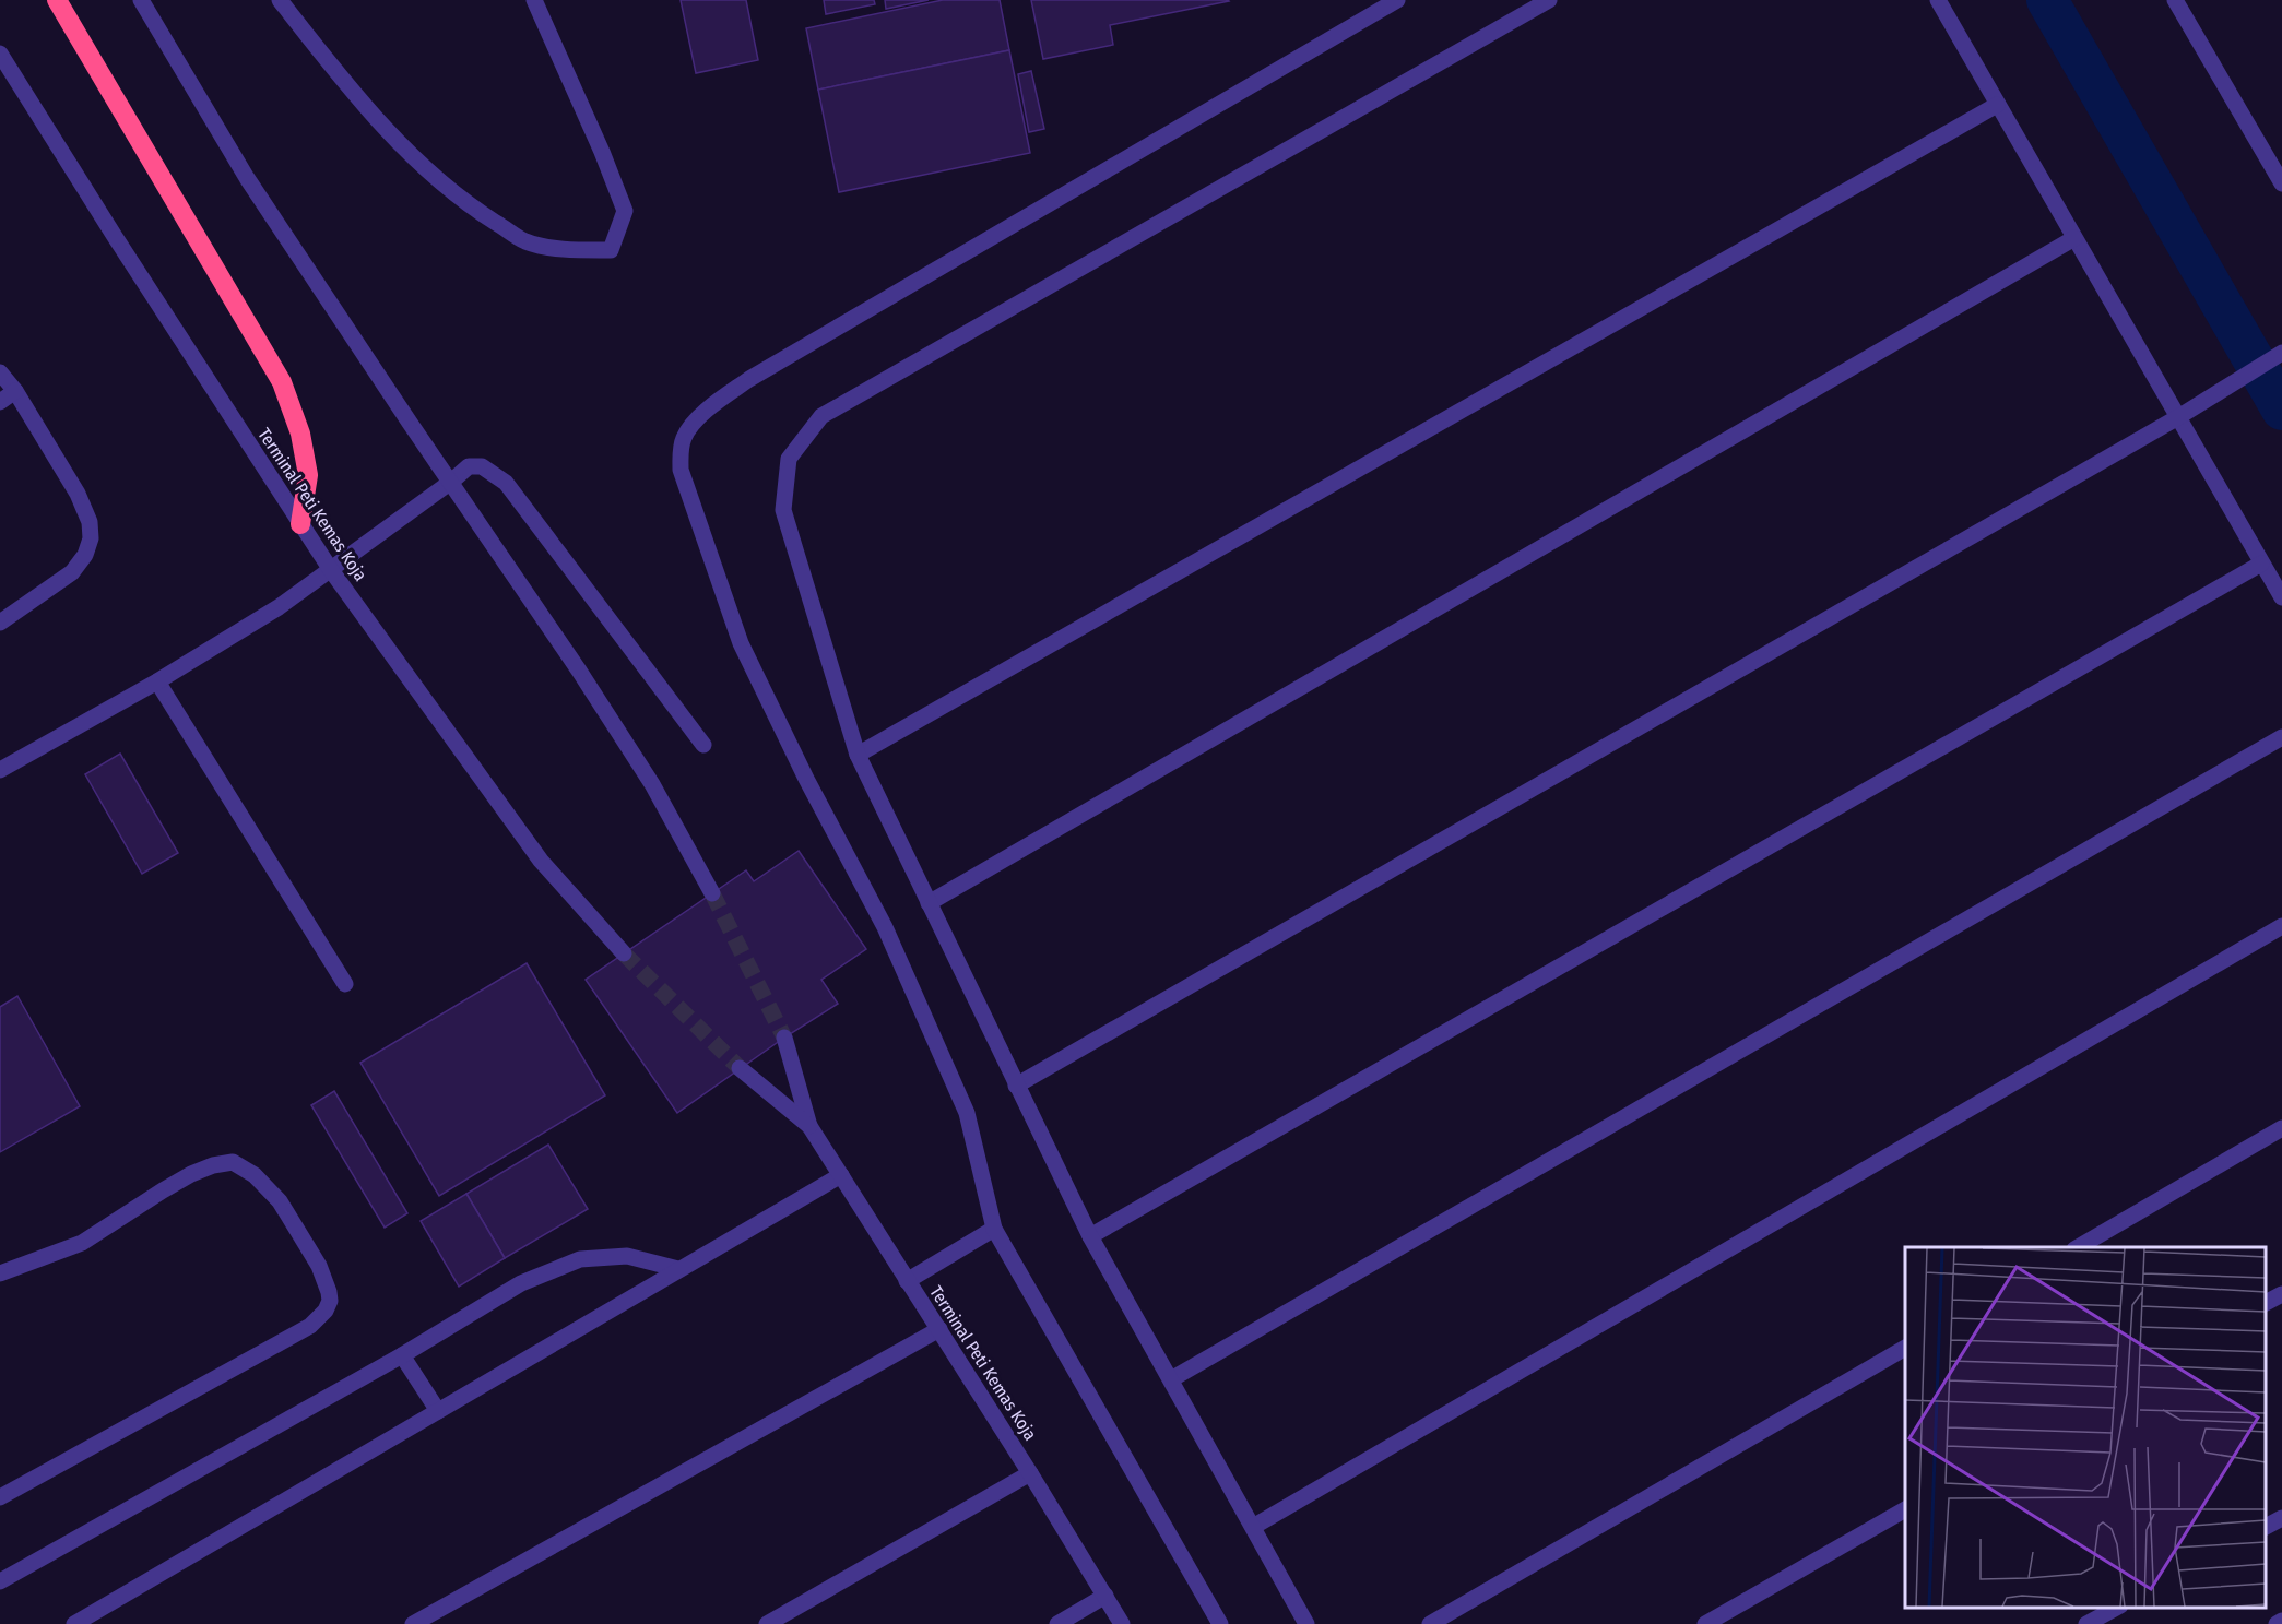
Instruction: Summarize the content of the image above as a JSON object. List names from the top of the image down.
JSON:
{
  "streets": {
    "street": ["Terminal Peti Kemas Koja"]
  }
}
